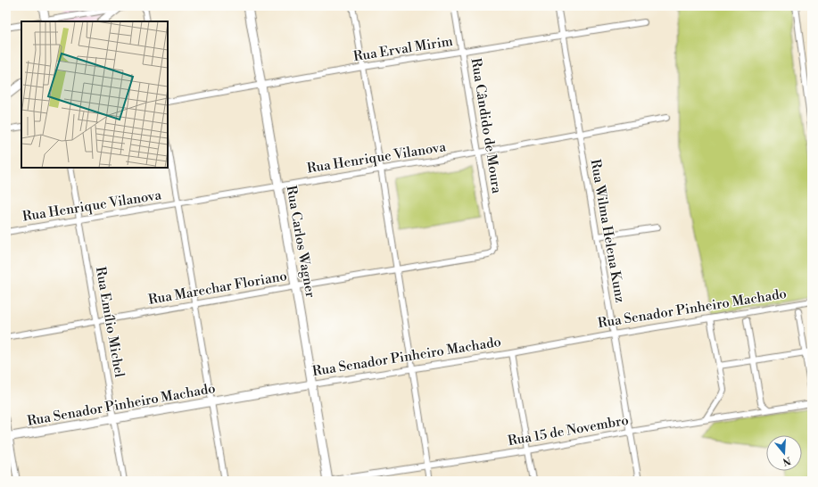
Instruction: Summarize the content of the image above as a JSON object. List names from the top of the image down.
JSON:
{
  "streets": {
    "main road": ["Rua Carlos Wagner", "Rua Senador Pinheiro Machado"],
    "street": [
      "Rua Erval Mirim",
      "Rua Cândido de Moura",
      "Rua Henrique Vilanova",
      "Rua Wilma Helena Kunz",
      "Rua Marechar Floriano",
      "Rua Emílio Michel",
      "Rua 15 de Novembro"
    ]
  },
  "crossings": [
    ["Rua Erval Mirim", "Rua Cândido de Moura"],
    ["Rua Erval Mirim", "Rua Wilma Helena Kunz"],
    ["Rua Erval Mirim", "Rua Carlos Wagner"],
    ["Rua Cândido de Moura", "Rua Henrique Vilanova"],
    ["Rua Cândido de Moura", "Rua Marechar Floriano"],
    ["Rua Henrique Vilanova", "Rua Wilma Helena Kunz"],
    ["Rua Henrique Vilanova", "Rua Carlos Wagner"],
    ["Rua Henrique Vilanova", "Rua Emílio Michel"],
    ["Rua Wilma Helena Kunz", "Rua Senador Pinheiro Machado"],
    ["Rua Wilma Helena Kunz", "Rua 15 de Novembro"],
    ["Rua Carlos Wagner", "Rua Marechar Floriano"],
    ["Rua Carlos Wagner", "Rua Senador Pinheiro Machado"],
    ["Rua Carlos Wagner", "Rua 15 de Novembro"],
    ["Rua Marechar Floriano", "Rua Emílio Michel"],
    ["Rua Senador Pinheiro Machado", "Rua Emílio Michel"]
  ],
  "north": "bottom"
}
